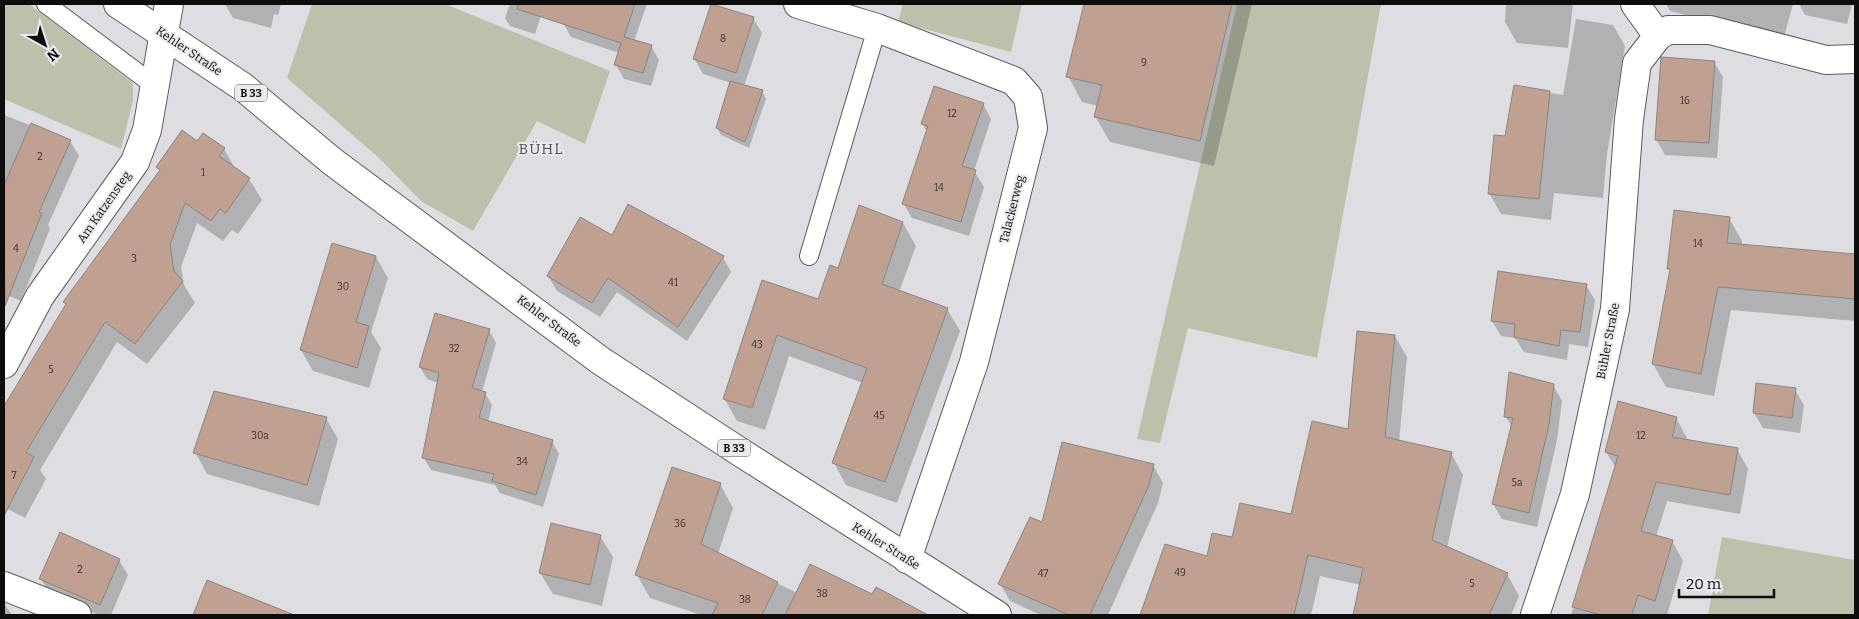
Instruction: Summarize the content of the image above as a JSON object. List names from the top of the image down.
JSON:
{
  "streets": {
    "street": [
      "Kehler Straße",
      "B 33",
      "Am Katzensteg",
      "Talackerweg",
      "Bühler Straße"
    ]
  },
  "crossings": [
    ["Kehler Straße", "Am Katzensteg"],
    ["Kehler Straße", "Talackerweg"]
  ],
  "districts": ["BÜHL"],
  "house_numbers": [
    "8",
    "9",
    "16",
    "12",
    "2",
    "1",
    "14",
    "14",
    "4",
    "3",
    "41",
    "30",
    "43",
    "32",
    "5",
    "45",
    "30a",
    "12",
    "34",
    "7",
    "5a",
    "36",
    "2",
    "49",
    "47",
    "5",
    "38",
    "38"
  ],
  "scale_bar": "20 m",
  "north": "bottom right"
}
